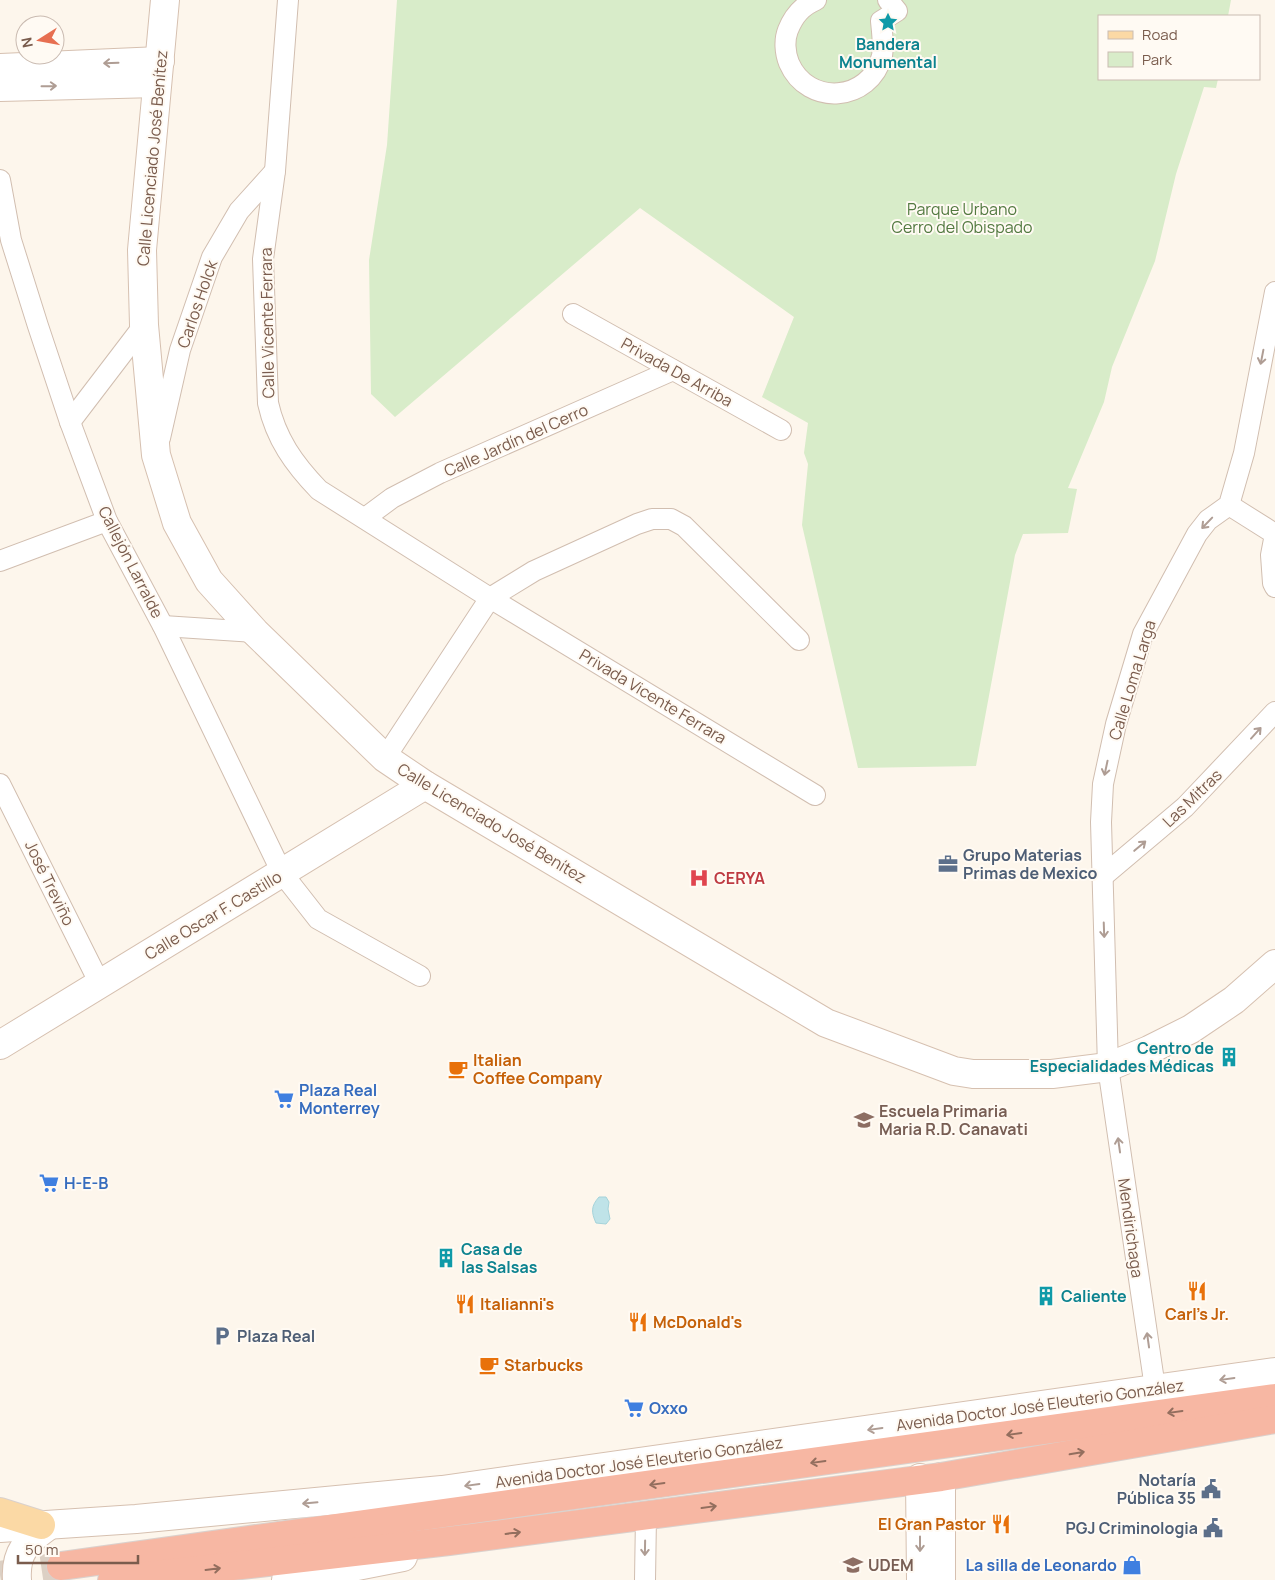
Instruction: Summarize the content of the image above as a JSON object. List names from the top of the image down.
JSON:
{
  "streets": {
    "highway": ["Avenida Doctor José Eleuterio González"],
    "street": [
      "Calle Licenciado José Benítez",
      "Carlos Holck",
      "Calle Vicente Ferrara",
      "Privada De Arriba",
      "Calle Jardín del Cerro",
      "Callejón Larralde",
      "Calle Loma Larga",
      "Privada Vicente Ferrara",
      "Las Mitras",
      "José Treviño",
      "Calle Oscar F. Castillo",
      "Mendirichaga"
    ]
  },
  "crossings": [
    ["Calle Licenciado José Benítez", "Carlos Holck"],
    ["Calle Licenciado José Benítez", "Calle Loma Larga"],
    ["Calle Licenciado José Benítez", "Calle Oscar F. Castillo"],
    ["Calle Licenciado José Benítez", "Mendirichaga"],
    ["Carlos Holck", "Calle Vicente Ferrara"],
    ["Calle Vicente Ferrara", "Calle Jardín del Cerro"],
    ["Calle Vicente Ferrara", "Privada Vicente Ferrara"],
    ["Privada De Arriba", "Calle Jardín del Cerro"],
    ["Callejón Larralde", "Calle Oscar F. Castillo"],
    ["Calle Loma Larga", "Las Mitras"],
    ["Calle Loma Larga", "Mendirichaga"],
    ["José Treviño", "Calle Oscar F. Castillo"],
    ["Mendirichaga", "Avenida Doctor José Eleuterio González"]
  ],
  "one_way": [
    "Calle Loma Larga",
    "Las Mitras",
    "Mendirichaga",
    "Avenida Doctor José Eleuterio González"
  ],
  "parks": ["Parque Urbano Cerro del Obispado"],
  "places": {
    "place": ["Bandera Monumental"],
    "office": ["Grupo Materias Primas de Mexico"],
    "hospital": ["CERYA"],
    "building": ["Centro de Especialidades Médicas", "Casa de las Salsas", "Caliente"],
    "cafe": ["Italian Coffee Company", "Starbucks"],
    "supermarket": ["Plaza Real Monterrey", "H-E-B", "Oxxo"],
    "school or university": ["Escuela Primaria Maria R.D. Canavati", "UDEM"],
    "restaurant": [
      "Carl's Jr.",
      "Italianni's",
      "McDonald's",
      "El Gran Pastor"
    ],
    "parking": ["Plaza Real"],
    "public building": ["Notaría Pública 35", "PGJ Criminologia"],
    "shop": ["La silla de Leonardo"]
  },
  "legend": ["Road", "Park"],
  "scale_bar": "50 m",
  "north": "left"
}
